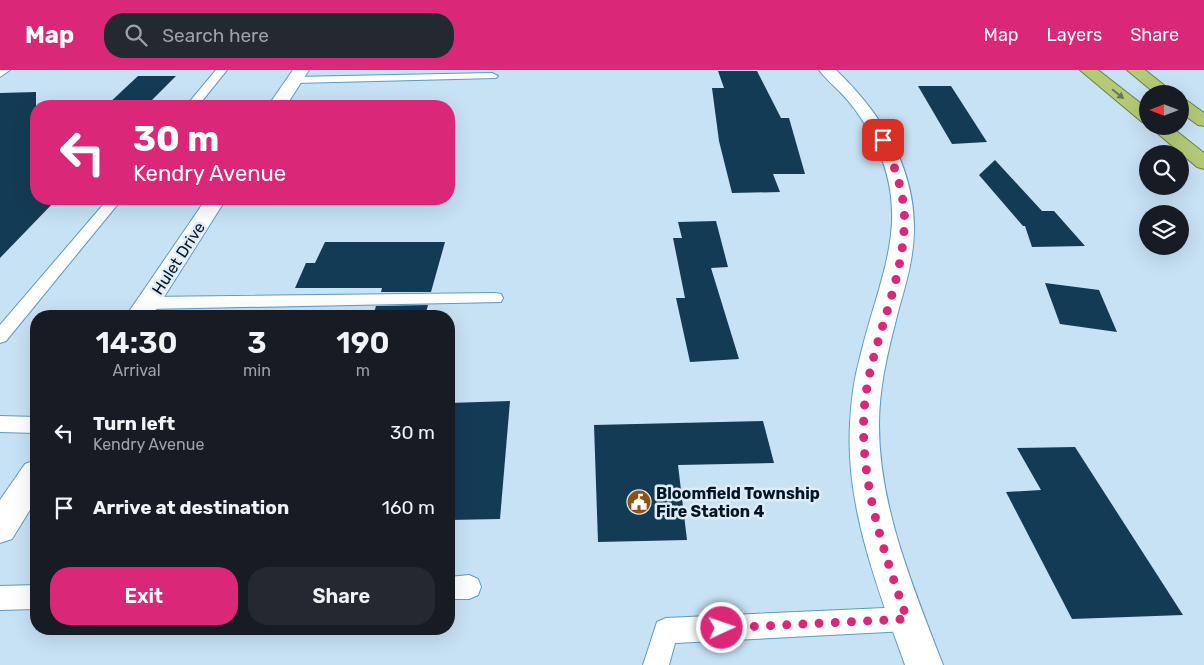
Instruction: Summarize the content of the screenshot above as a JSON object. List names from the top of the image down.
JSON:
{
  "streets": {
    "street": ["Hulet Drive"]
  },
  "places": {
    "public building": ["Bloomfield Township Fire Station 4"]
  },
  "north": "left",
  "page": {
    "header": "Map",
    "search": "Search here",
    "nav": ["Map", "Layers", "Share"],
    "turn": ["30 m", "Kendry Avenue"],
    "eta": [
      "14:30",
      "Arrival",
      "3",
      "min",
      "190",
      "m"
    ],
    "list": [
      {
        "name": "Turn left",
        "note": "Kendry Avenue",
        "value": "30 m"
      },
      {
        "name": "Arrive at destination",
        "value": "160 m"
      }
    ],
    "buttons": ["Exit", "Share"]
  }
}
